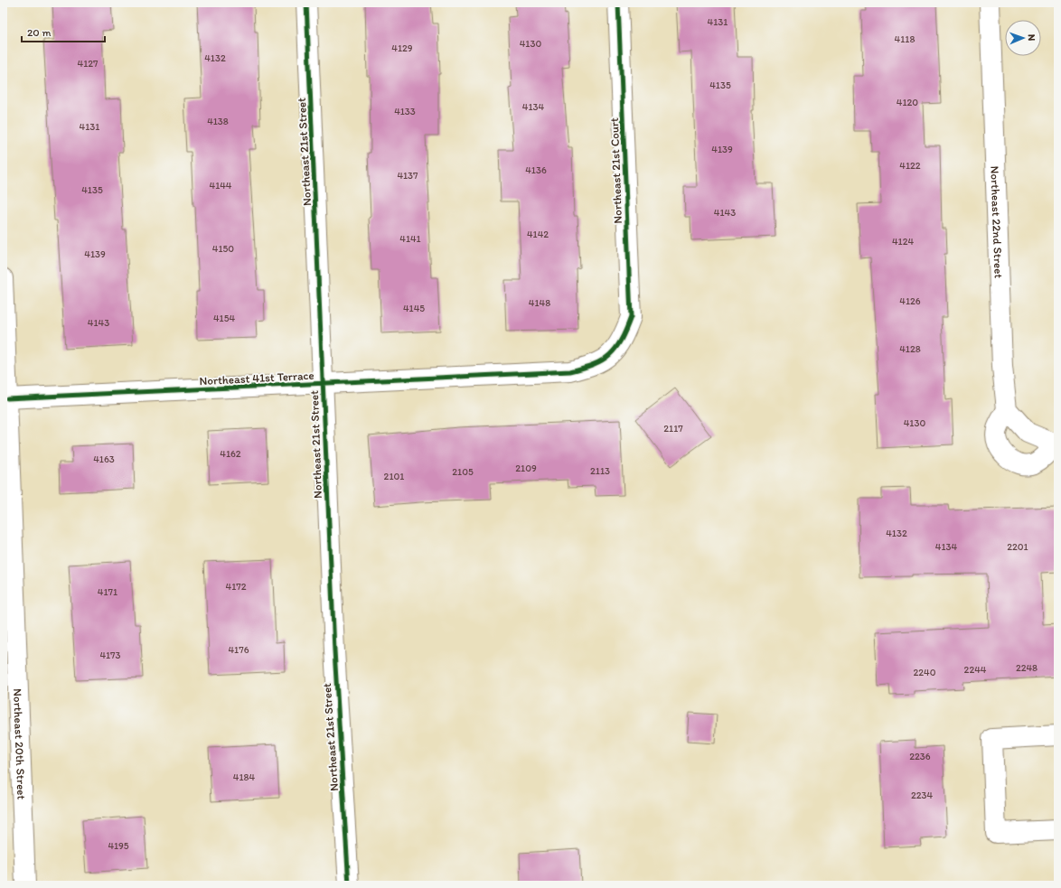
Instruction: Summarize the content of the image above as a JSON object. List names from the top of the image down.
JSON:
{
  "streets": {
    "street": [
      "Northeast 21st Street",
      "Northeast 21st Court",
      "Northeast 22nd Street",
      "Northeast 41st Terrace",
      "Northeast 20th Street"
    ]
  },
  "crossings": [
    ["Northeast 21st Street", "Northeast 41st Terrace"],
    ["Northeast 21st Court", "Northeast 41st Terrace"],
    ["Northeast 41st Terrace", "Northeast 20th Street"]
  ],
  "house_numbers": [
    "4131",
    "4118",
    "4130",
    "4129",
    "4132",
    "4127",
    "4135",
    "4120",
    "4134",
    "4133",
    "4138",
    "4131",
    "4139",
    "4122",
    "4136",
    "4137",
    "4144",
    "4135",
    "4143",
    "4142",
    "4141",
    "4124",
    "4150",
    "4139",
    "4126",
    "4148",
    "4145",
    "4154",
    "4143",
    "4128",
    "4130",
    "2117",
    "4162",
    "4163",
    "2109",
    "2113",
    "2105",
    "2101",
    "4132",
    "4134",
    "2201",
    "4172",
    "4171",
    "4176",
    "4173",
    "2248",
    "2244",
    "2240",
    "2236",
    "4184",
    "2234",
    "4195"
  ],
  "scale_bar": "20 m",
  "north": "right"
}
